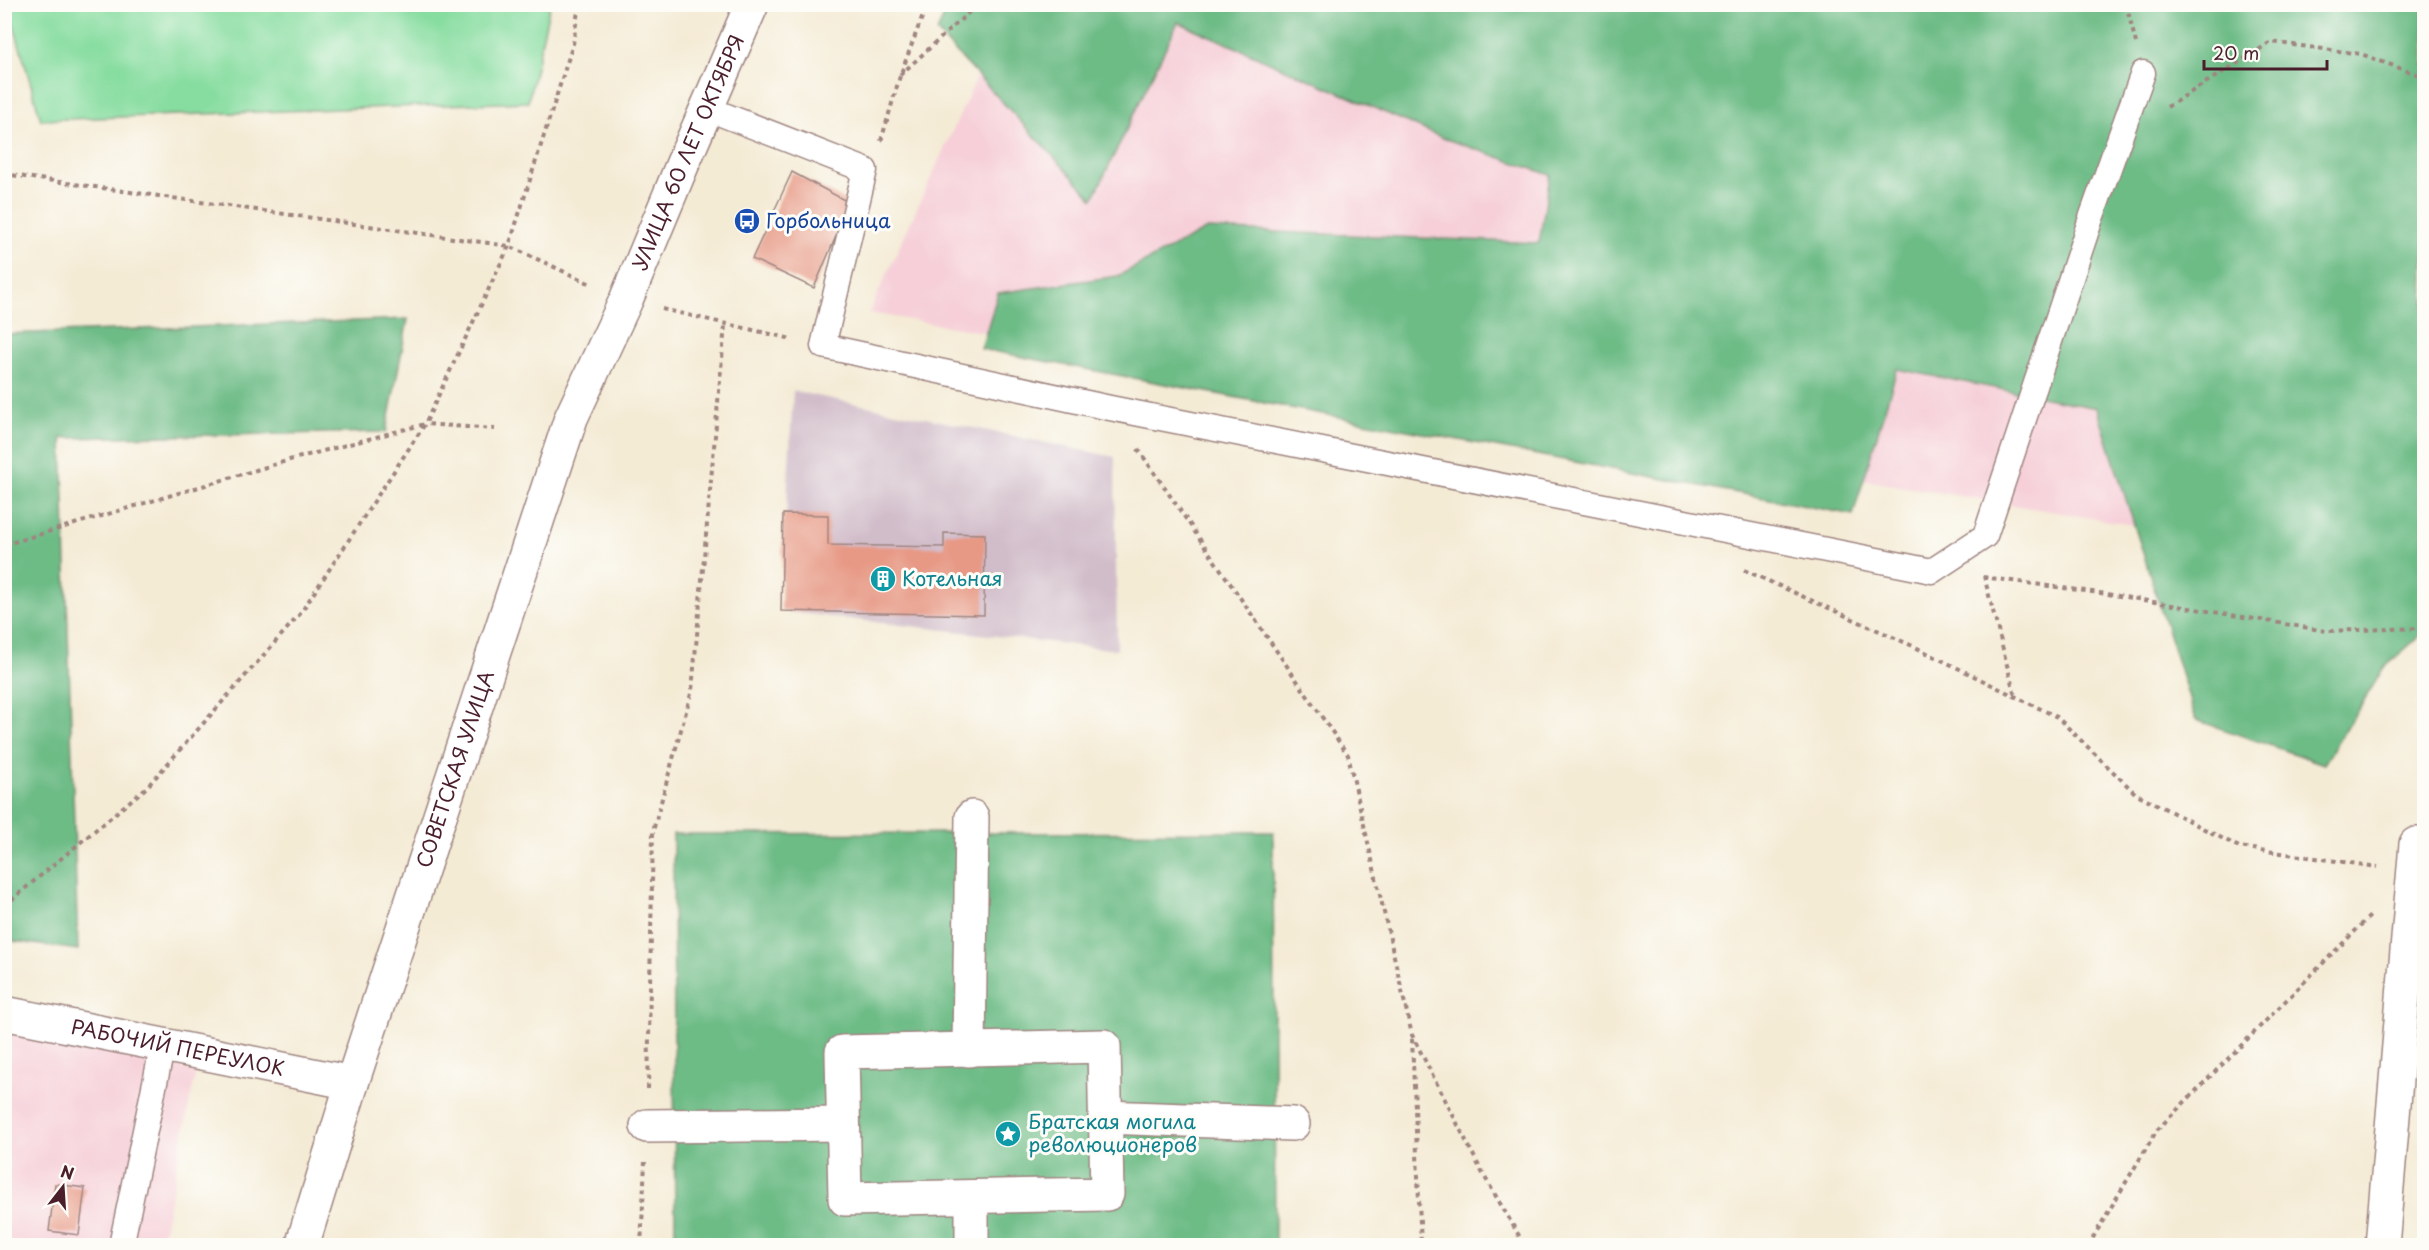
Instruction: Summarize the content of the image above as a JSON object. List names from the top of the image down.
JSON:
{
  "streets": {
    "street": ["УЛИЦА 60 ЛЕТ ОКТЯБРЯ", "СОВЕТСКАЯ УЛИЦА", "РАБОЧИЙ ПЕРЕУЛОК"]
  },
  "crossings": [
    ["УЛИЦА 60 ЛЕТ ОКТЯБРЯ", "СОВЕТСКАЯ УЛИЦА"],
    ["СОВЕТСКАЯ УЛИЦА", "РАБОЧИЙ ПЕРЕУЛОК"]
  ],
  "places": {
    "bus stop": ["Горбольница"],
    "building": ["Котельная"],
    "place": ["Братская могила революционеров"]
  },
  "scale_bar": "20 m",
  "north": "top"
}
